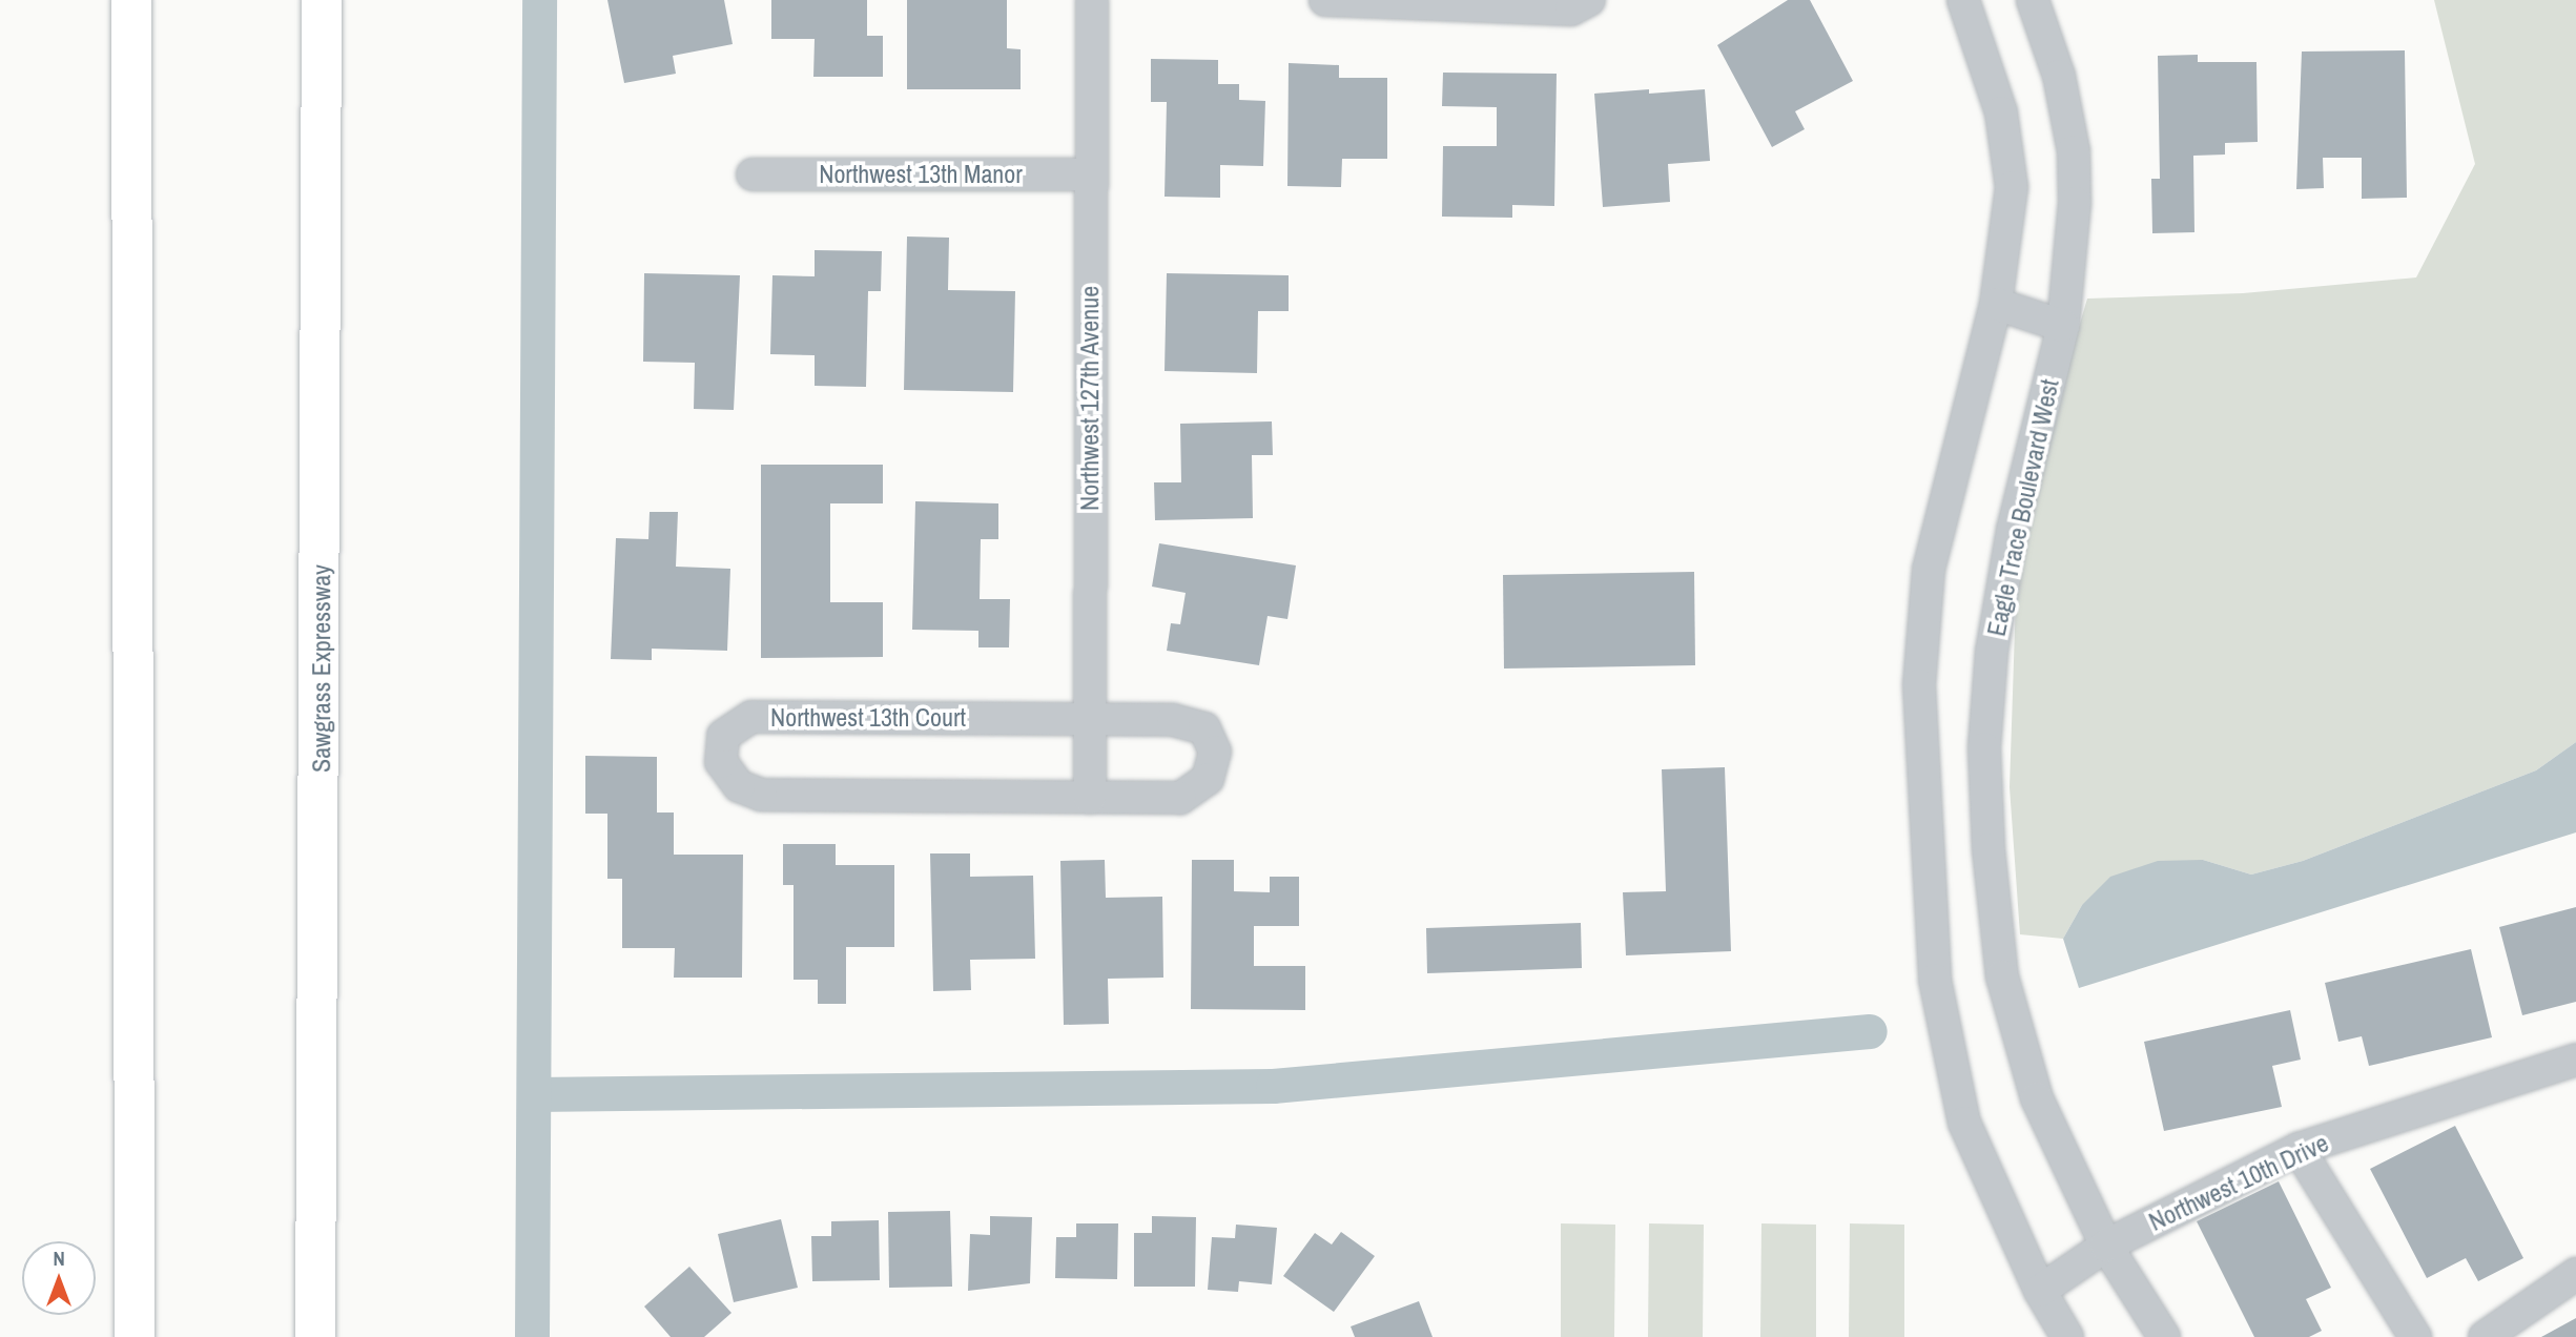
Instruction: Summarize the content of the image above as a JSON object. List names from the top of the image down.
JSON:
{
  "streets": {
    "highway": ["Sawgrass Expressway"],
    "street": [
      "Northwest 13th Manor",
      "Northwest 127th Avenue",
      "Eagle Trace Boulevard West",
      "Northwest 13th Court",
      "Northwest 10th Drive"
    ]
  },
  "crossings": [
    ["Northwest 13th Manor", "Northwest 127th Avenue"],
    ["Northwest 127th Avenue", "Northwest 13th Court"],
    ["Eagle Trace Boulevard West", "Northwest 10th Drive"]
  ],
  "north": "top"
}
